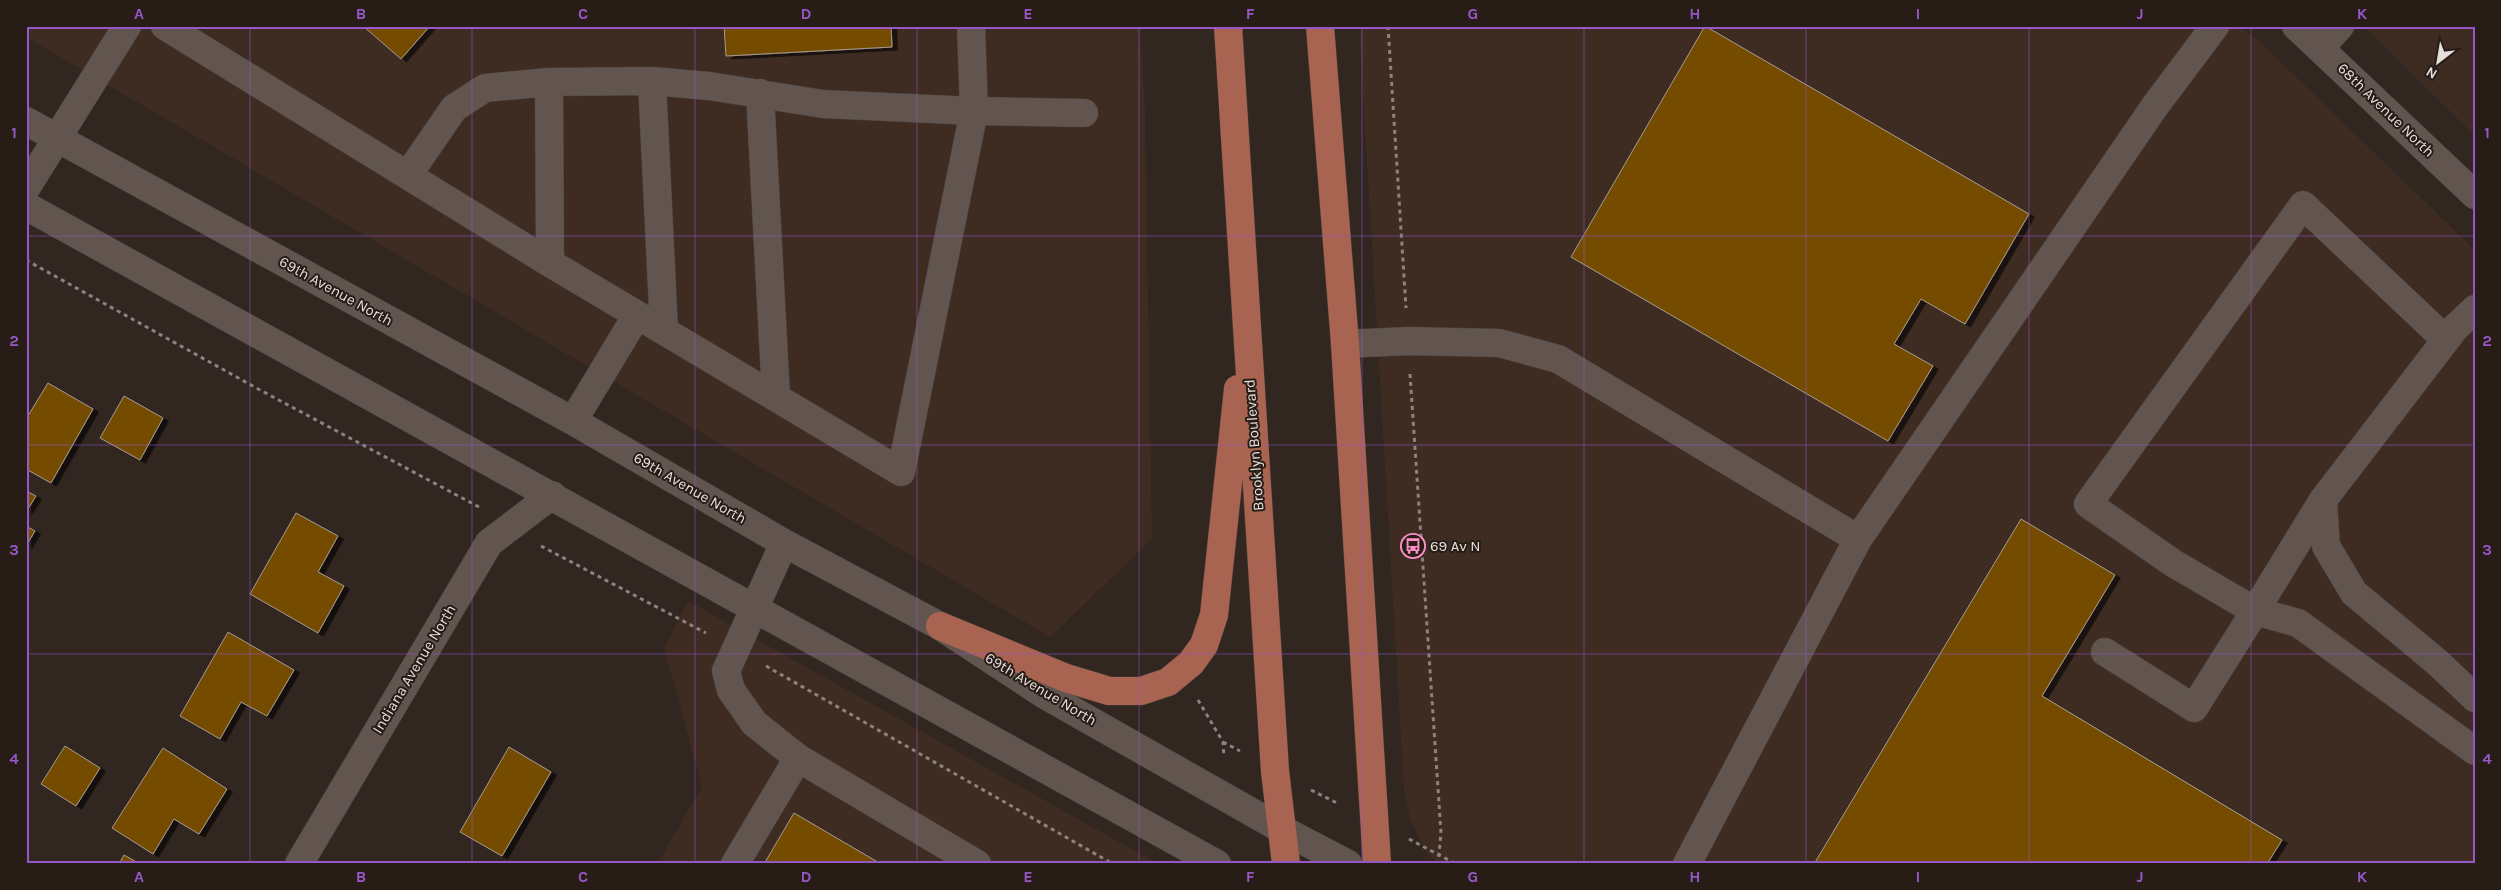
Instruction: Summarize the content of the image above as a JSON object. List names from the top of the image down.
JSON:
{
  "streets": {
    "main road": ["Brooklyn Boulevard"],
    "street": ["68th Avenue North", "69th Avenue North", "Indiana Avenue North"]
  },
  "crossings": [
    ["69th Avenue North", "Brooklyn Boulevard"]
  ],
  "places": {
    "bus stop": ["69 Av N"]
  },
  "north": "bottom left",
  "grid": {
    "columns": [
      "A",
      "B",
      "C",
      "D",
      "E",
      "F",
      "G",
      "H",
      "I",
      "J",
      "K"
    ],
    "rows": [
      "1",
      "2",
      "3",
      "4"
    ]
  }
}
